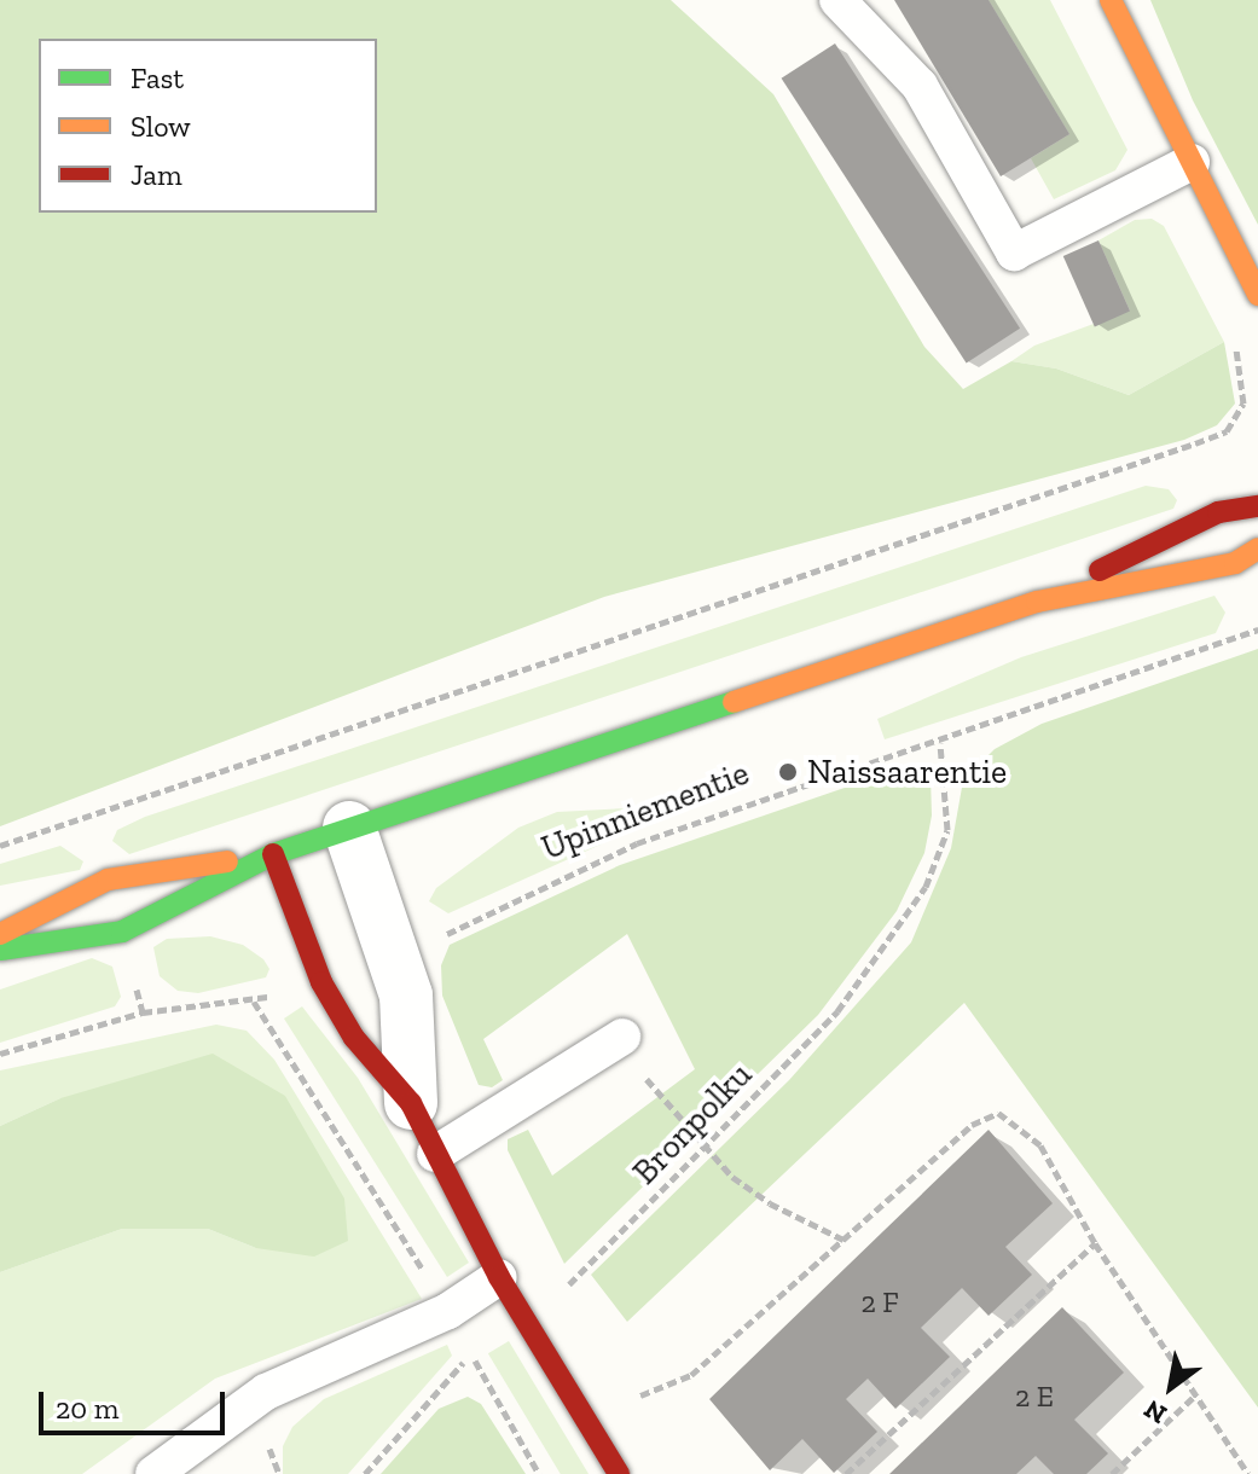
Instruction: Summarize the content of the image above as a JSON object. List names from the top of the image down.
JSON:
{
  "streets": {
    "main road": ["Upinniementie"],
    "path": ["Bronpolku"]
  },
  "crossings": [
    ["Upinniementie", "Bronpolku"]
  ],
  "places": ["Naissaarentie"],
  "house_numbers": ["2 F", "2 E"],
  "legend": ["Fast", "Slow", "Jam"],
  "scale_bar": "20 m",
  "north": "bottom left"
}
